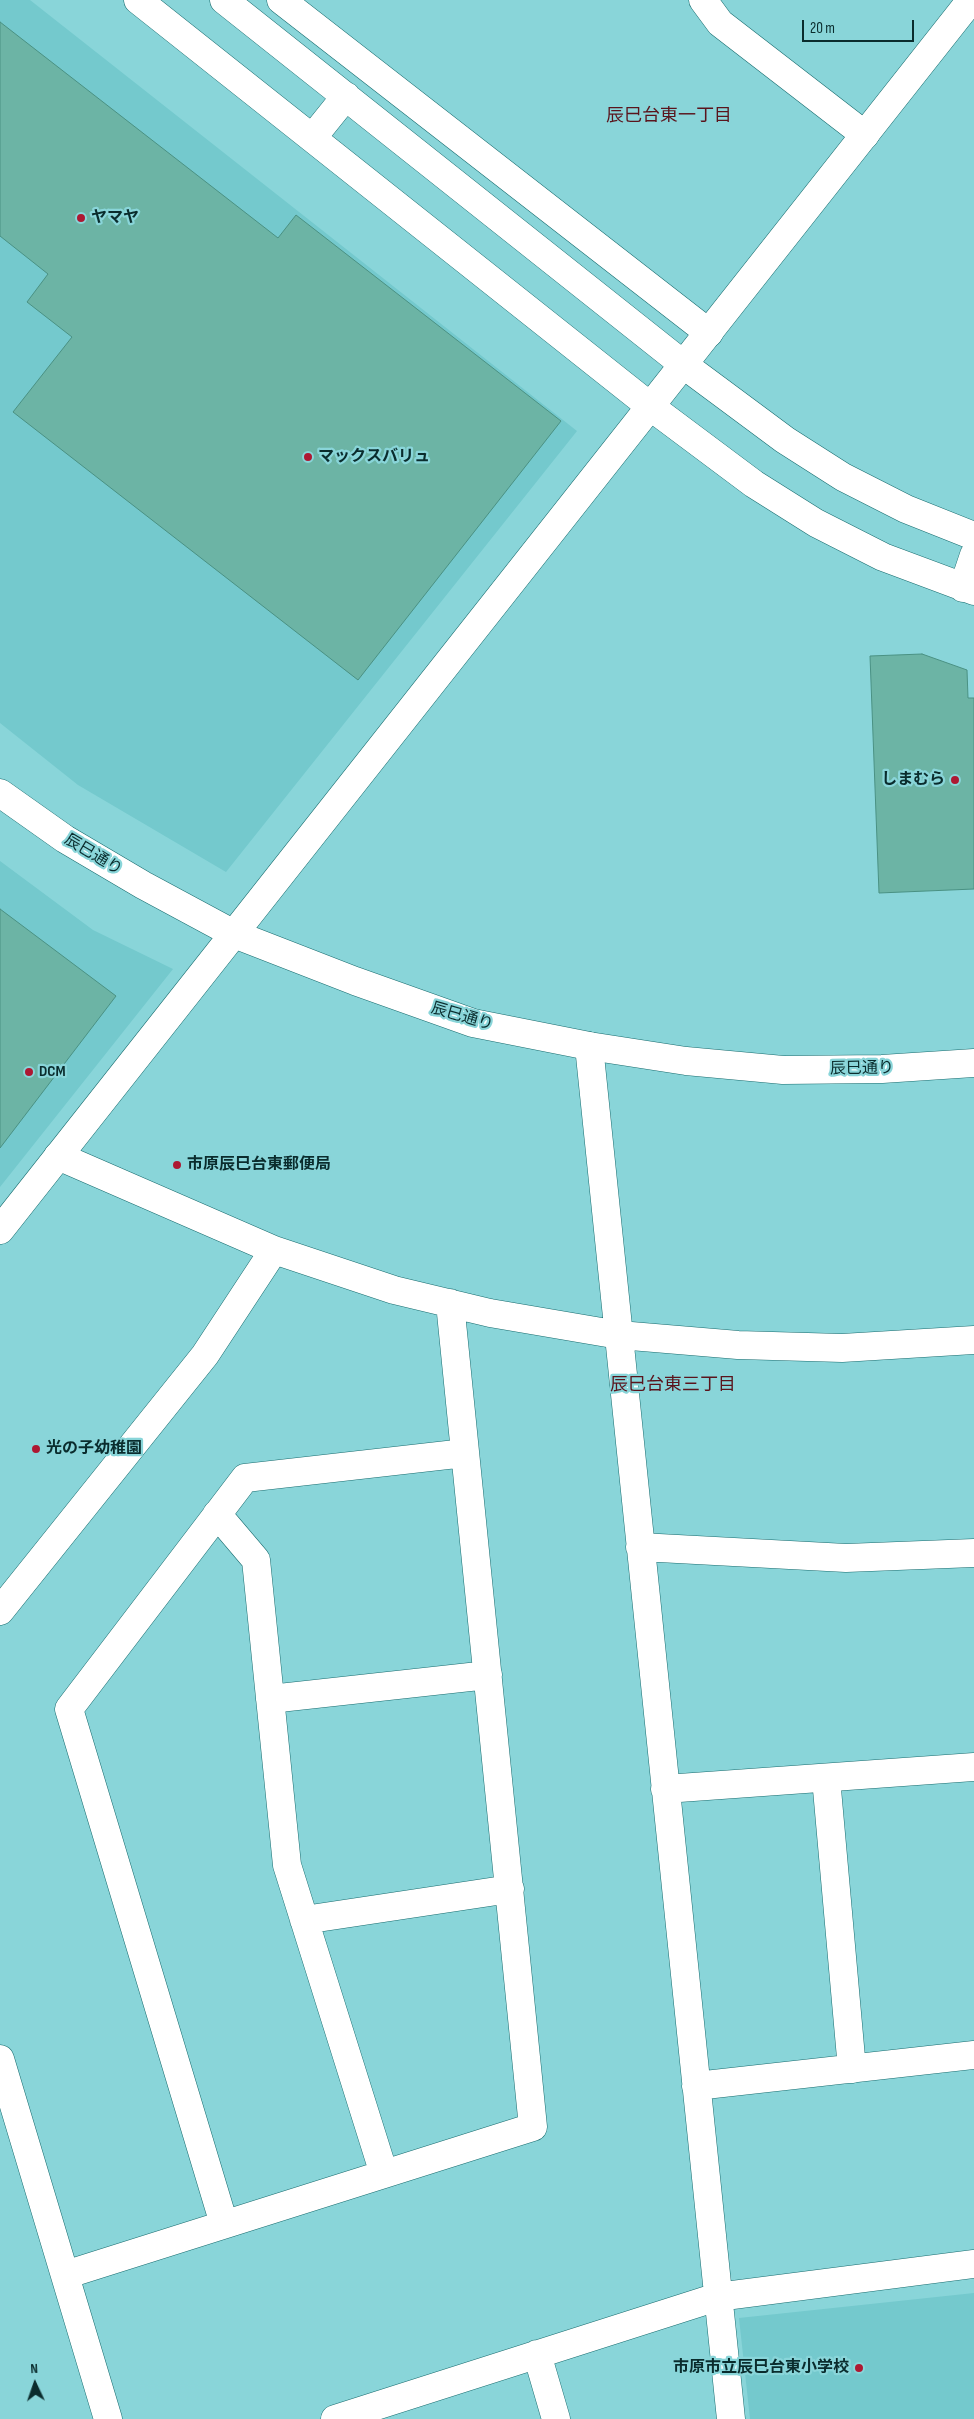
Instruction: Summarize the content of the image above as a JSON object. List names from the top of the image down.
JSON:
{
  "streets": {
    "street": ["辰巳通り"]
  },
  "districts": ["辰巳台東一丁目", "辰巳台東三丁目"],
  "places": [
    "ヤマヤ",
    "マックスバリュ",
    "しまむら",
    "DCM",
    "市原辰巳台東郵便局",
    "光の子幼稚園",
    "市原市立辰巳台東小学校"
  ],
  "scale_bar": "20 m",
  "north": "top"
}
